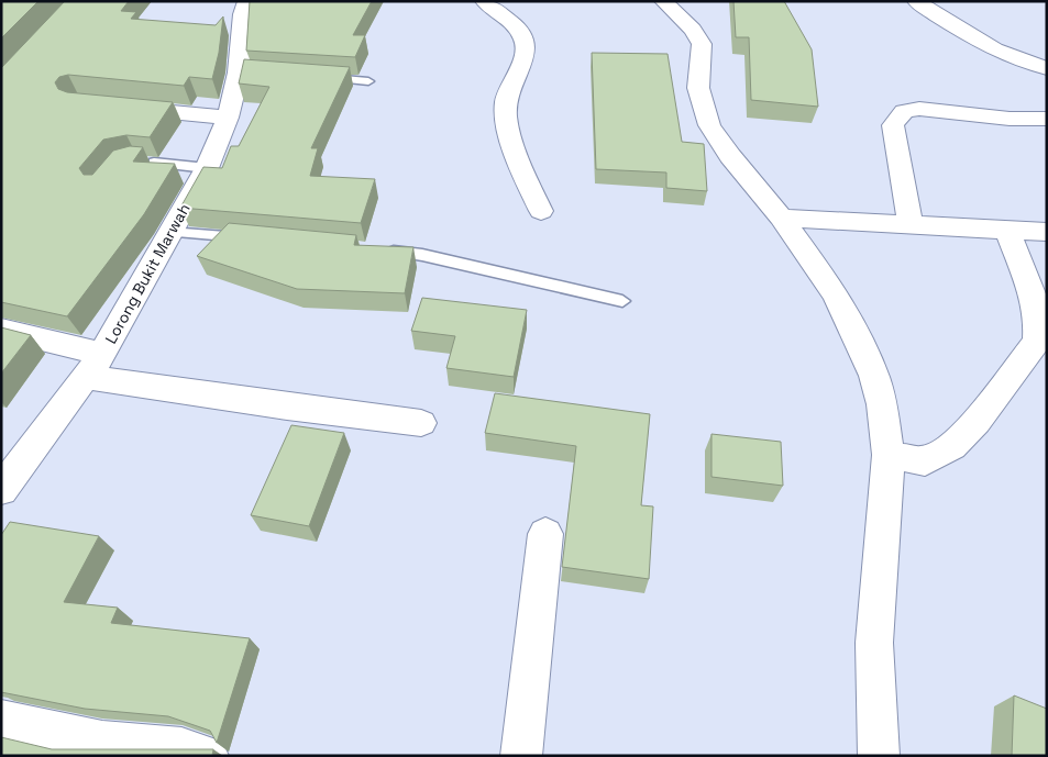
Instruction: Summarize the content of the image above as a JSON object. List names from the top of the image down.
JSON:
{
  "streets": {
    "street": ["Lorong Bukit Marwah"]
  }
}
